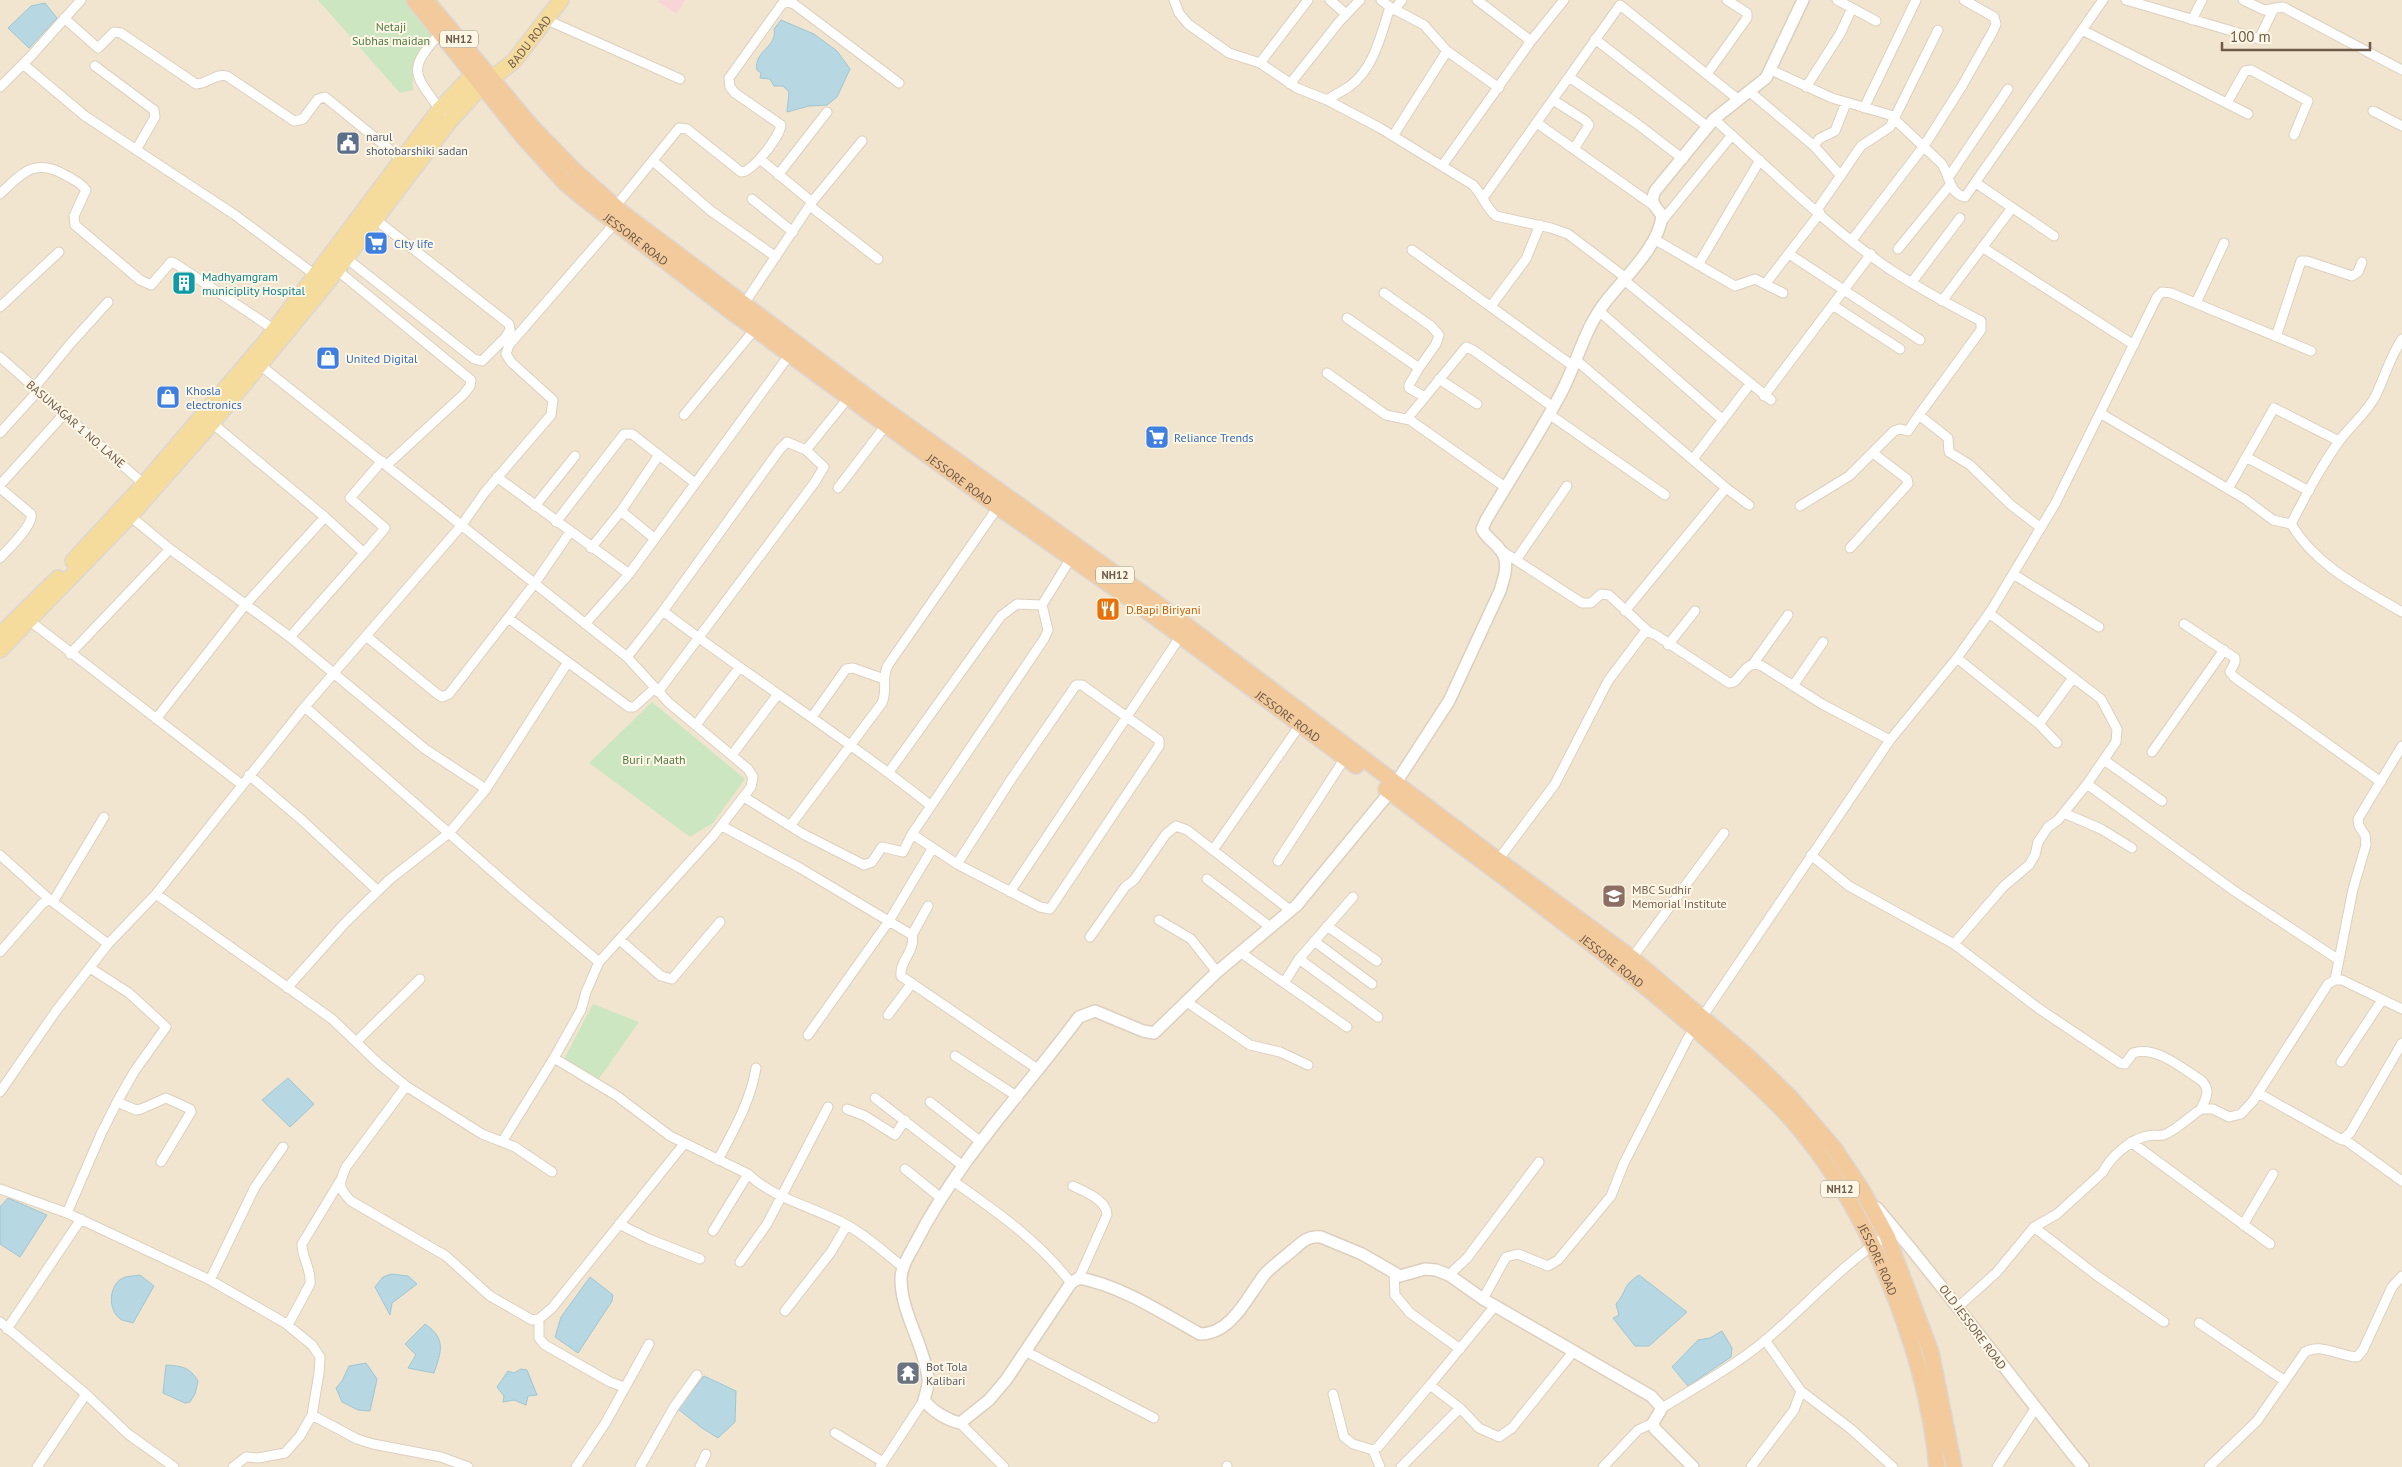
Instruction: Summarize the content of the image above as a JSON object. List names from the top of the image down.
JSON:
{
  "streets": {
    "highway": ["NH12", "JESSORE ROAD"],
    "main road": ["BADU ROAD"],
    "street": ["BASUNAGAR 1 NO. LANE", "OLD JESSORE ROAD"]
  },
  "crossings": [
    ["NH12", "JESSORE ROAD"],
    ["NH12", "OLD JESSORE ROAD"],
    ["BADU ROAD", "JESSORE ROAD"],
    ["JESSORE ROAD", "OLD JESSORE ROAD"]
  ],
  "parks": ["Netaji Subhas maidan", "Buri r Maath"],
  "places": {
    "public building": ["narul shotobarshiki sadan"],
    "supermarket": ["CIty life", "Reliance Trends"],
    "building": ["Madhyamgram municiplity Hospital"],
    "shop": ["United Digital", "Khosla electronics"],
    "restaurant": ["D.Bapi Biriyani"],
    "school or university": ["MBC Sudhir Memorial Institute"],
    "temple": ["Bot Tola Kalibari"]
  },
  "scale_bar": "100 m"
}
